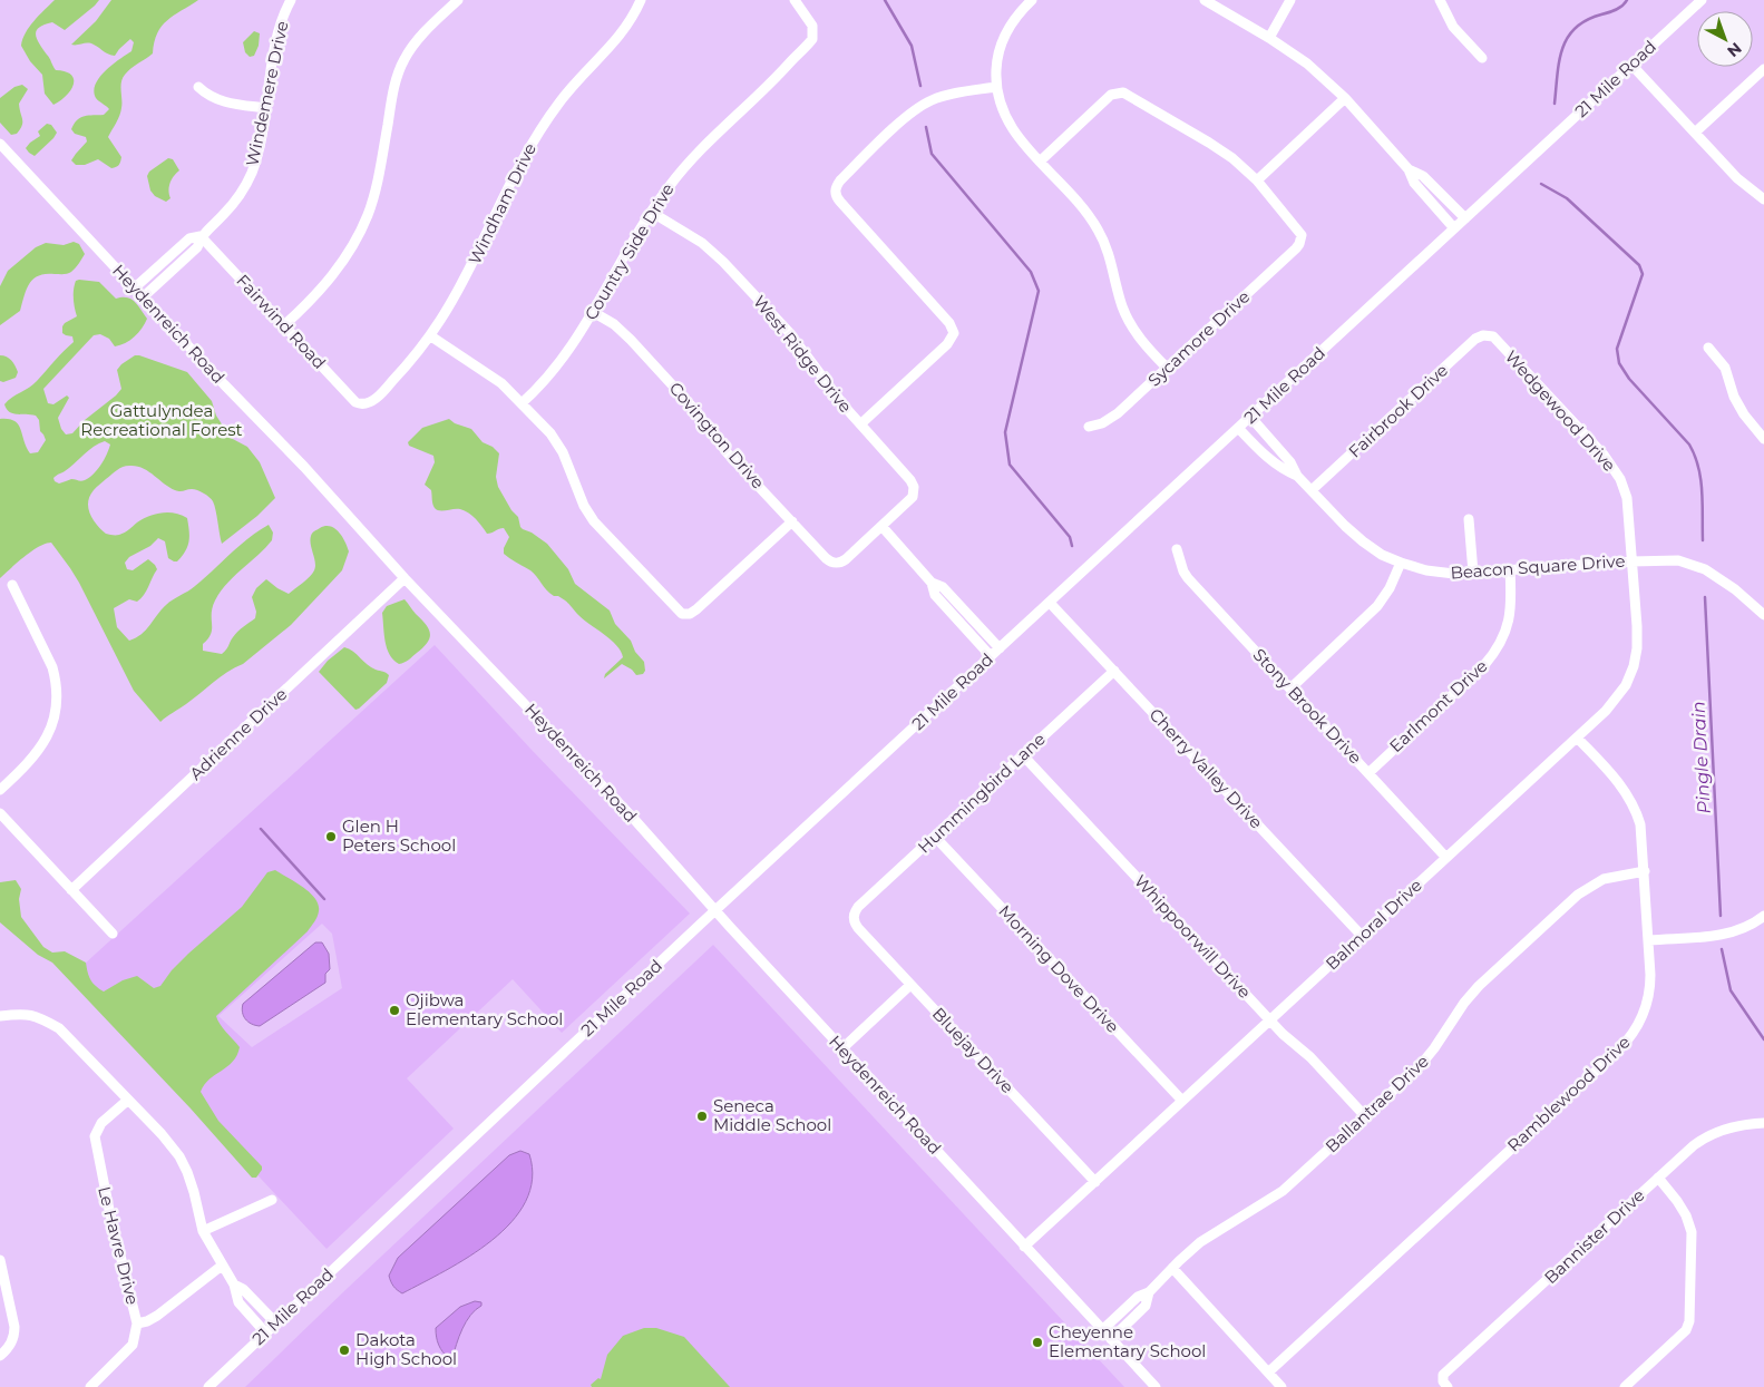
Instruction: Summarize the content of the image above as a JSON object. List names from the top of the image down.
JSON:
{
  "streets": {
    "street": [
      "21 Mile Road",
      "Windemere Drive",
      "Windham Drive",
      "Country Side Drive",
      "Fairwind Road",
      "Heydenreich Road",
      "Sycamore Drive",
      "West Ridge Drive",
      "Fairbrook Drive",
      "Wedgewood Drive",
      "Covington Drive",
      "Beacon Square Drive",
      "Stony Brook Drive",
      "Earlmont Drive",
      "Adrienne Drive",
      "Cherry Valley Drive",
      "Hummingbird Lane",
      "Balmoral Drive",
      "Whippoorwill Drive",
      "Morning Dove Drive",
      "Bluejay Drive",
      "Ramblewood Drive",
      "Ballantrae Drive",
      "Bannister Drive",
      "Le Havre Drive"
    ]
  },
  "crossings": [
    ["21 Mile Road", "Heydenreich Road"],
    ["21 Mile Road", "Beacon Square Drive"],
    ["21 Mile Road", "Cherry Valley Drive"],
    ["Windemere Drive", "Fairwind Road"],
    ["Windemere Drive", "Heydenreich Road"],
    ["Windham Drive", "Fairwind Road"],
    ["Country Side Drive", "West Ridge Drive"],
    ["Country Side Drive", "Covington Drive"],
    ["Heydenreich Road", "Adrienne Drive"],
    ["Heydenreich Road", "Balmoral Drive"],
    ["Heydenreich Road", "Ballantrae Drive"],
    ["West Ridge Drive", "Covington Drive"],
    ["Fairbrook Drive", "Wedgewood Drive"],
    ["Fairbrook Drive", "Beacon Square Drive"],
    ["Wedgewood Drive", "Beacon Square Drive"],
    ["Wedgewood Drive", "Balmoral Drive"],
    ["Beacon Square Drive", "Earlmont Drive"],
    ["Beacon Square Drive", "Balmoral Drive"],
    ["Stony Brook Drive", "Earlmont Drive"],
    ["Stony Brook Drive", "Balmoral Drive"],
    ["Cherry Valley Drive", "Hummingbird Lane"],
    ["Cherry Valley Drive", "Balmoral Drive"],
    ["Hummingbird Lane", "Whippoorwill Drive"],
    ["Hummingbird Lane", "Morning Dove Drive"],
    ["Hummingbird Lane", "Bluejay Drive"],
    ["Balmoral Drive", "Whippoorwill Drive"],
    ["Balmoral Drive", "Morning Dove Drive"],
    ["Balmoral Drive", "Bluejay Drive"],
    ["Balmoral Drive", "Ramblewood Drive"],
    ["Whippoorwill Drive", "Ballantrae Drive"],
    ["Ramblewood Drive", "Ballantrae Drive"]
  ],
  "water": ["Pingle Drain"],
  "parks": ["Gattulyndea Recreational Forest"],
  "places": [
    "Glen H Peters School",
    "Ojibwa Elementary School",
    "Seneca Middle School",
    "Cheyenne Elementary School",
    "Dakota High School"
  ],
  "north": "bottom right"
}
